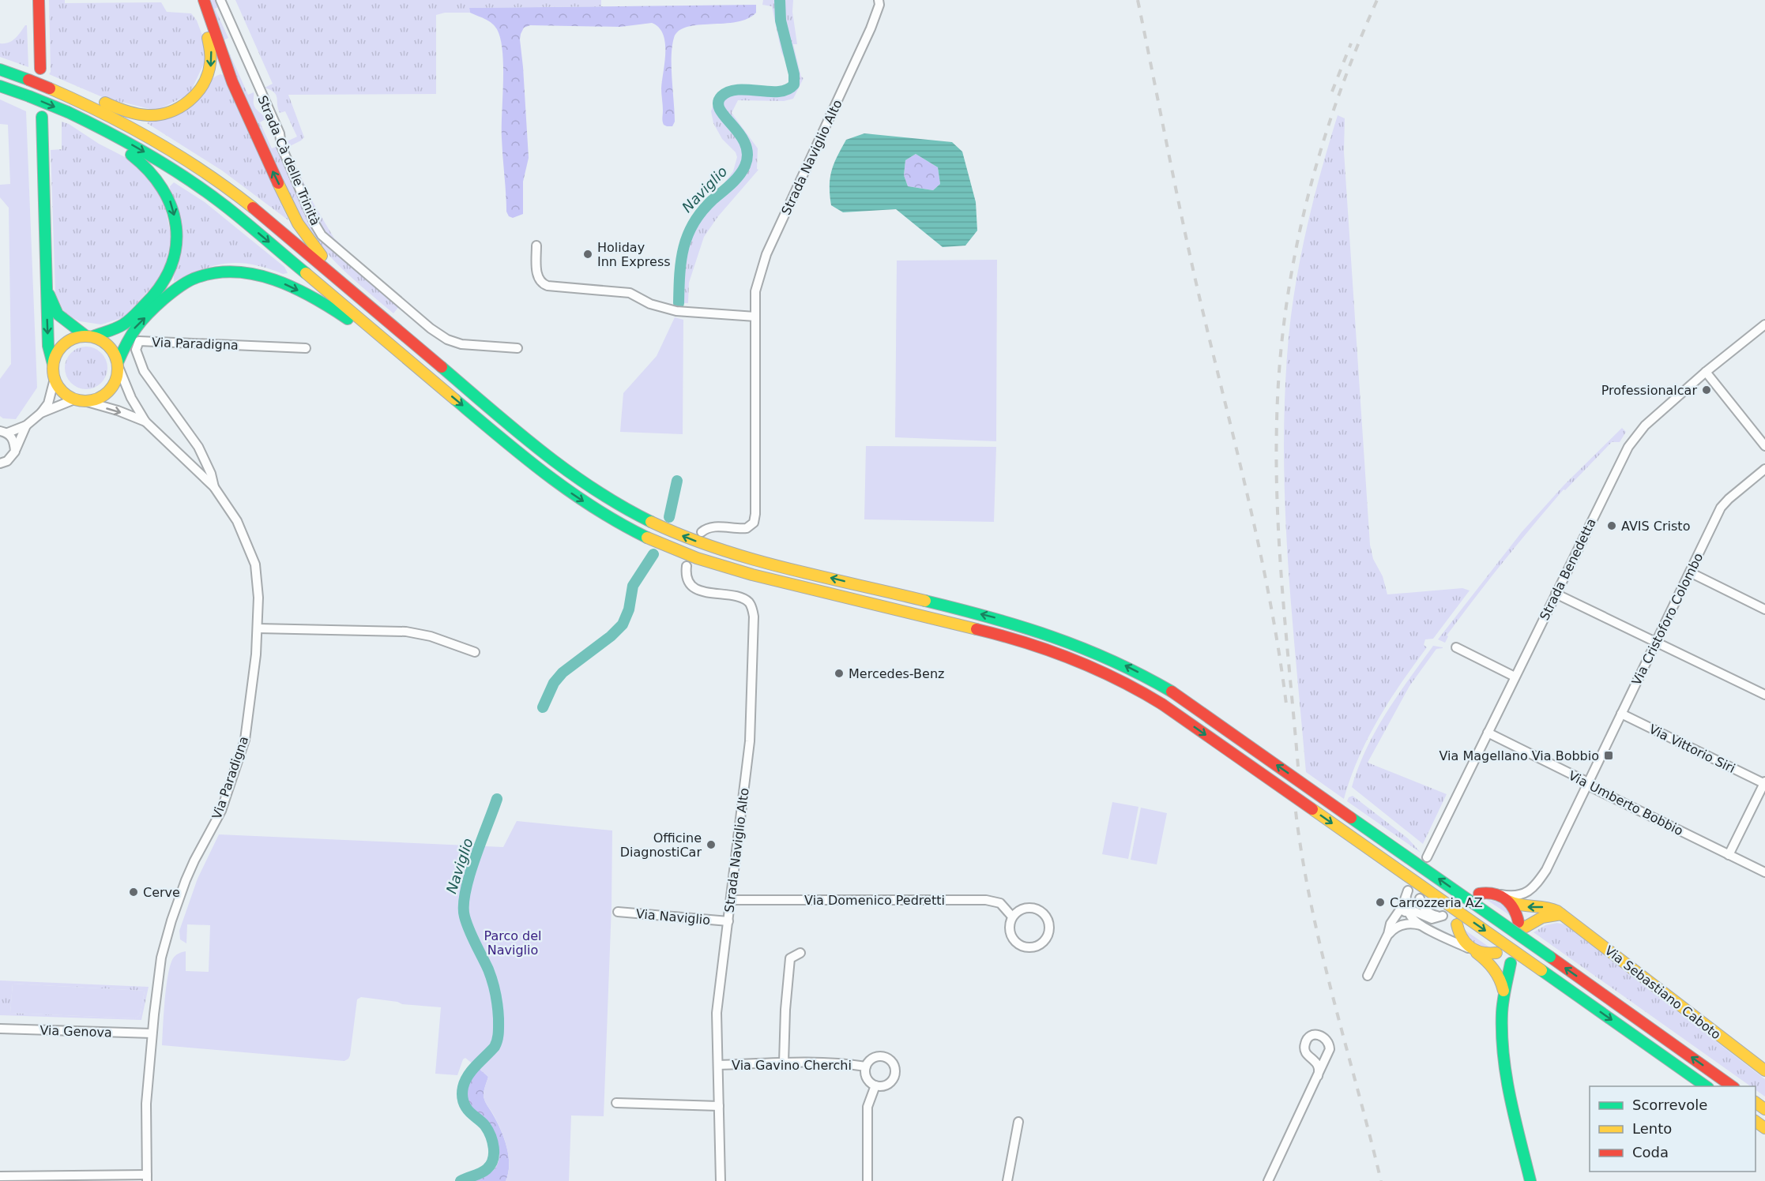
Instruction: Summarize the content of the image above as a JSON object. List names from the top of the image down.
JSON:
{
  "streets": {
    "main road": ["Via Paradigna", "Via Sebastiano Caboto"],
    "street": [
      "Strada Naviglio Alto",
      "Strada Cà delle Trinità",
      "Strada Benedetta",
      "Via Cristoforo Colombo",
      "Via Vittorio Siri",
      "Via Umberto Bobbio",
      "Via Domenico Pedretti",
      "Via Naviglio",
      "Via Genova",
      "Via Gavino Cherchi"
    ]
  },
  "crossings": [
    ["Strada Naviglio Alto", "Via Domenico Pedretti"],
    ["Strada Naviglio Alto", "Via Naviglio"],
    ["Strada Naviglio Alto", "Via Gavino Cherchi"],
    ["Via Paradigna", "Via Genova"],
    ["Strada Benedetta", "Via Umberto Bobbio"],
    ["Via Cristoforo Colombo", "Via Vittorio Siri"],
    ["Via Cristoforo Colombo", "Via Umberto Bobbio"],
    ["Via Cristoforo Colombo", "Via Sebastiano Caboto"]
  ],
  "water": ["Naviglio"],
  "parks": ["Parco del Naviglio"],
  "places": {
    "other": [
      "Holiday Inn Express",
      "Professionalcar",
      "AVIS Cristo",
      "Mercedes-Benz",
      "Officine DiagnostiCar",
      "Cerve",
      "Carrozzeria AZ"
    ],
    "transit": ["Via Magellano Via Bobbio"]
  },
  "legend": ["Scorrevole", "Lento", "Coda"]
}
